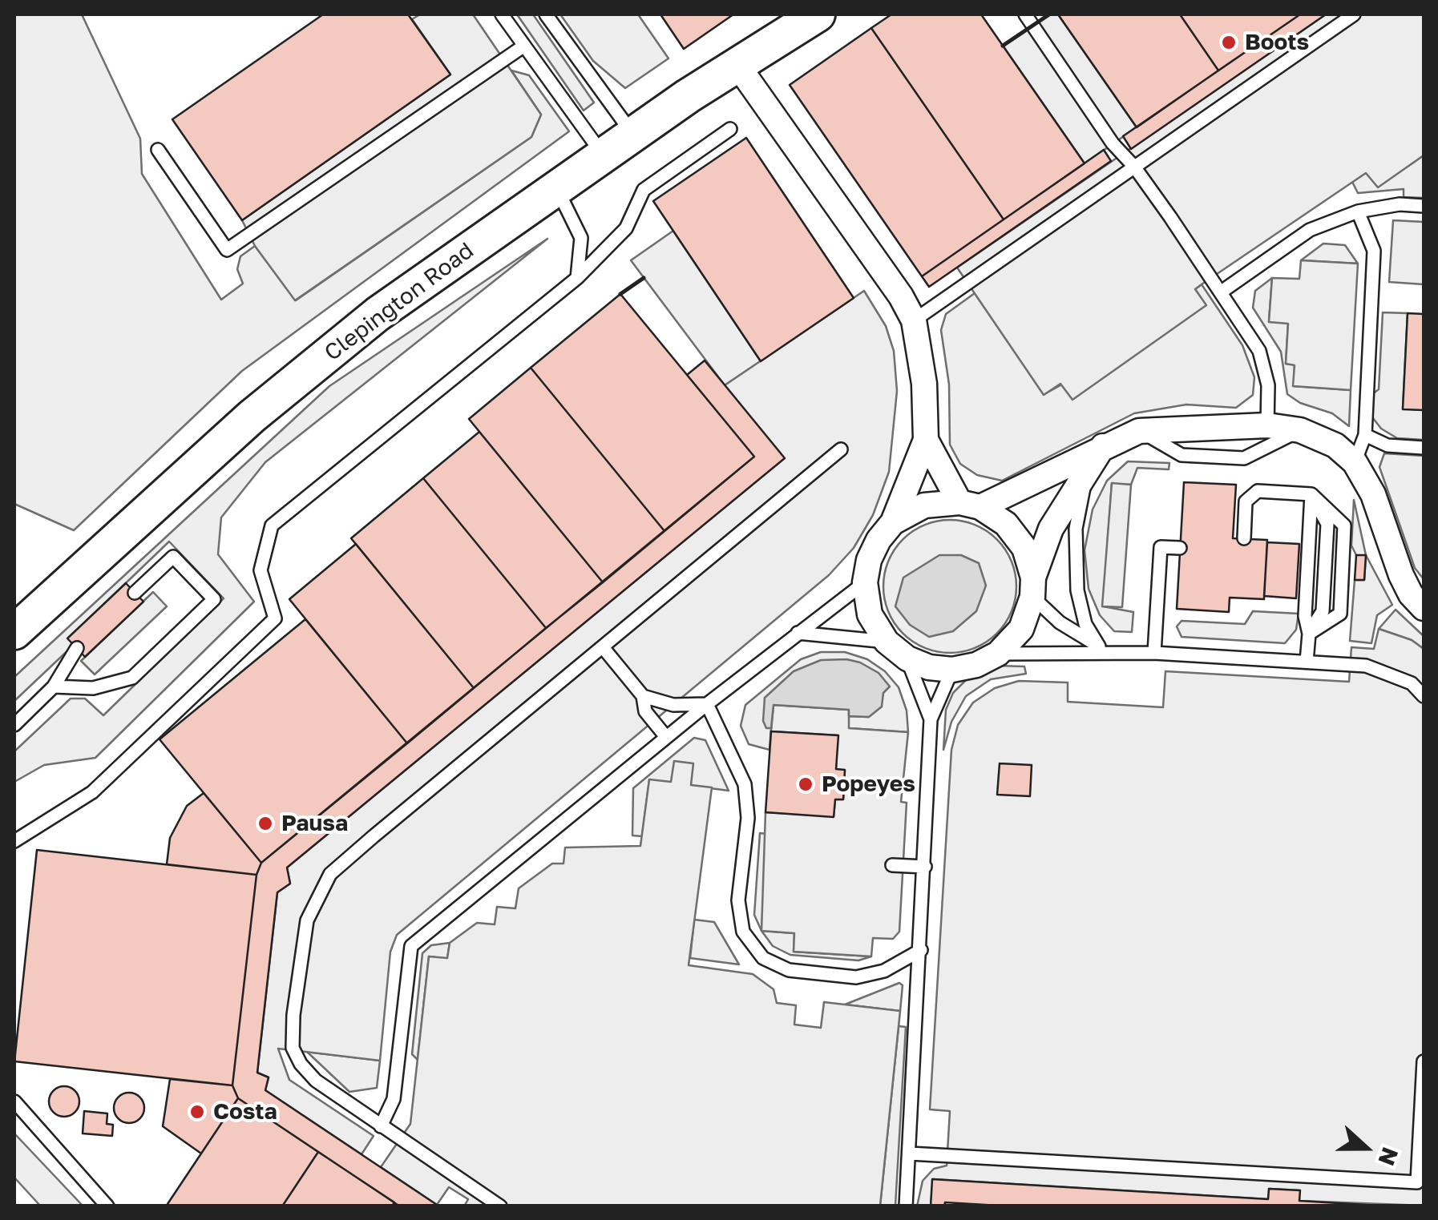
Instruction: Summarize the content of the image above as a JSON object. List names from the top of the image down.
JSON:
{
  "streets": {
    "main road": ["Clepington Road"]
  },
  "places": [
    "Boots",
    "Popeyes",
    "Pausa",
    "Costa"
  ],
  "north": "right"
}
